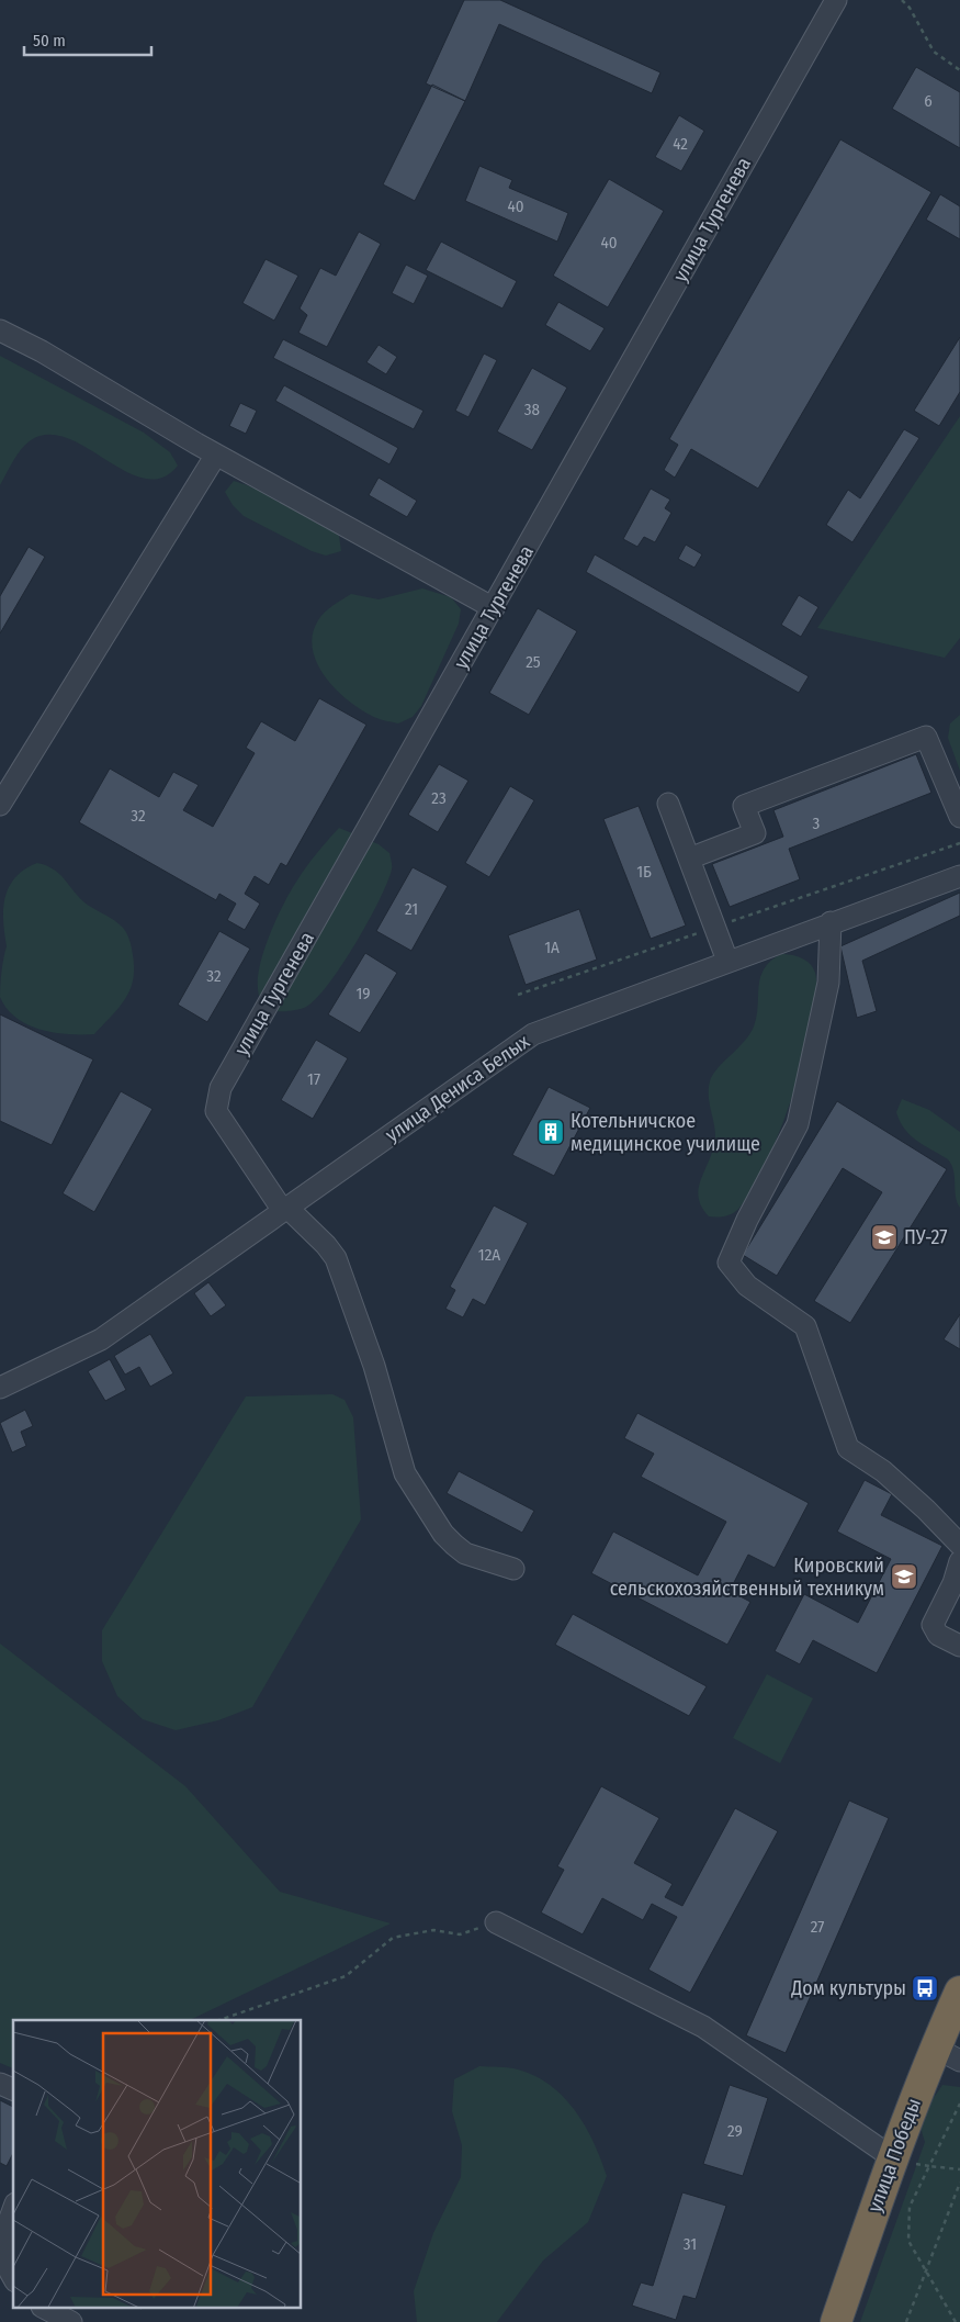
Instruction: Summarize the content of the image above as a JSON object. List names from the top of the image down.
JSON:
{
  "streets": {
    "highway": ["улица Победы"],
    "street": ["улица Тургенева", "улица Дениса Белых"]
  },
  "crossings": [
    ["улица Тургенева", "улица Дениса Белых"]
  ],
  "places": {
    "building": ["Котельничское медицинское училище"],
    "school or university": ["ПУ-27", "Кировский сельскохозяйственный техникум"],
    "bus stop": ["Дом культуры"]
  },
  "house_numbers": [
    "6",
    "42",
    "40",
    "40",
    "38",
    "25",
    "23",
    "32",
    "3",
    "1Б",
    "21",
    "1А",
    "32",
    "19",
    "17",
    "12А",
    "27",
    "29",
    "31"
  ],
  "scale_bar": "50 m"
}
